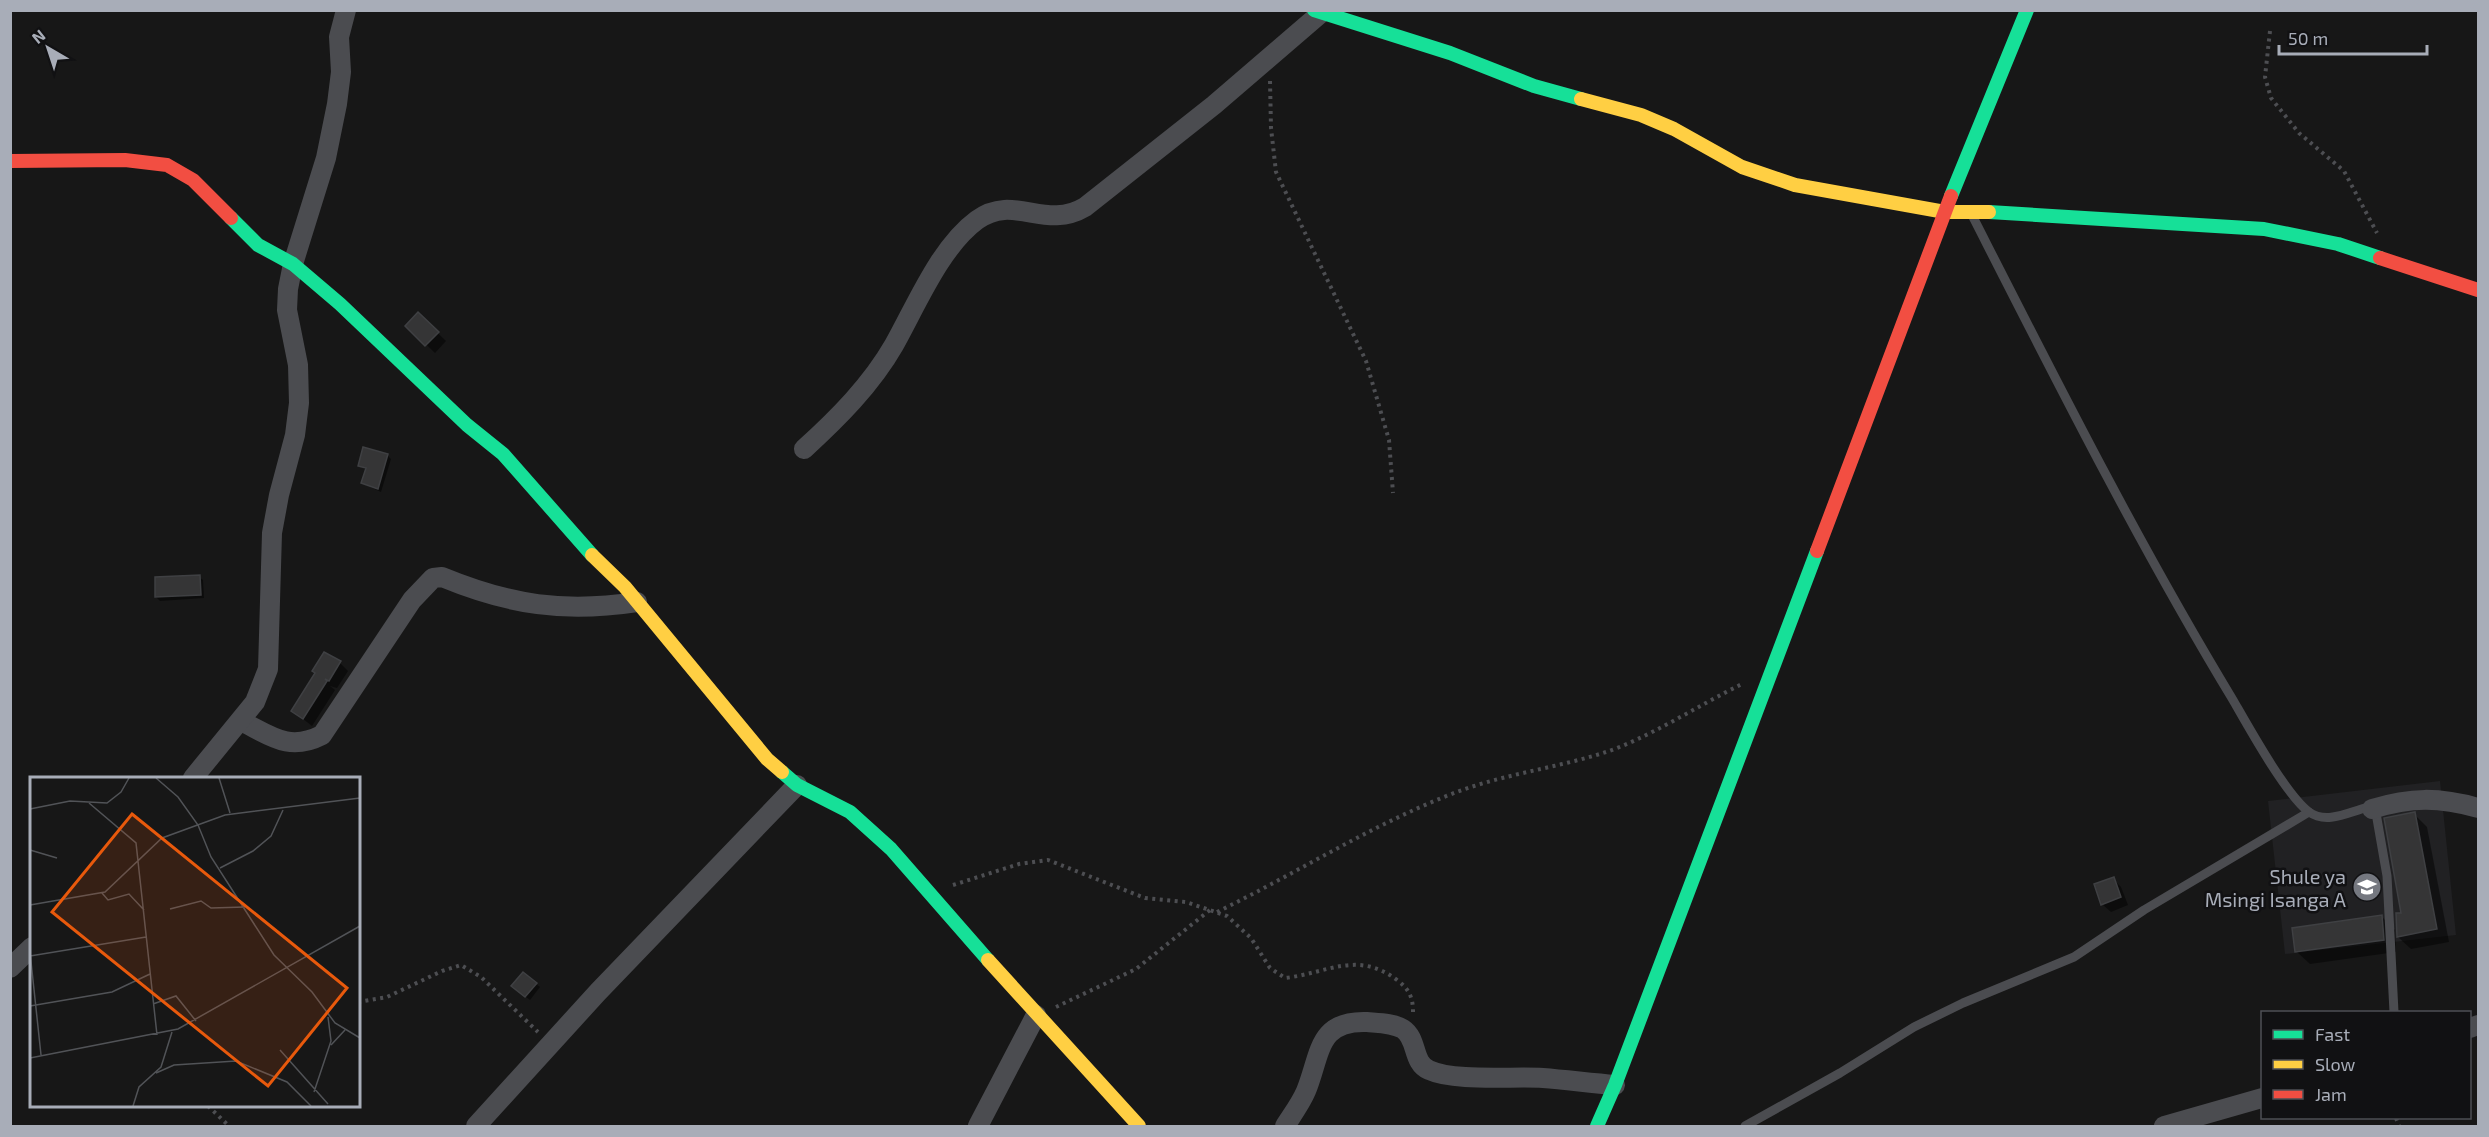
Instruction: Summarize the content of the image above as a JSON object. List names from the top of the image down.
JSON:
{
  "places": {
    "school or university": ["Shule ya Msingi Isanga A"]
  },
  "legend": ["Fast", "Slow", "Jam"],
  "scale_bar": "50 m",
  "north": "top left"
}
